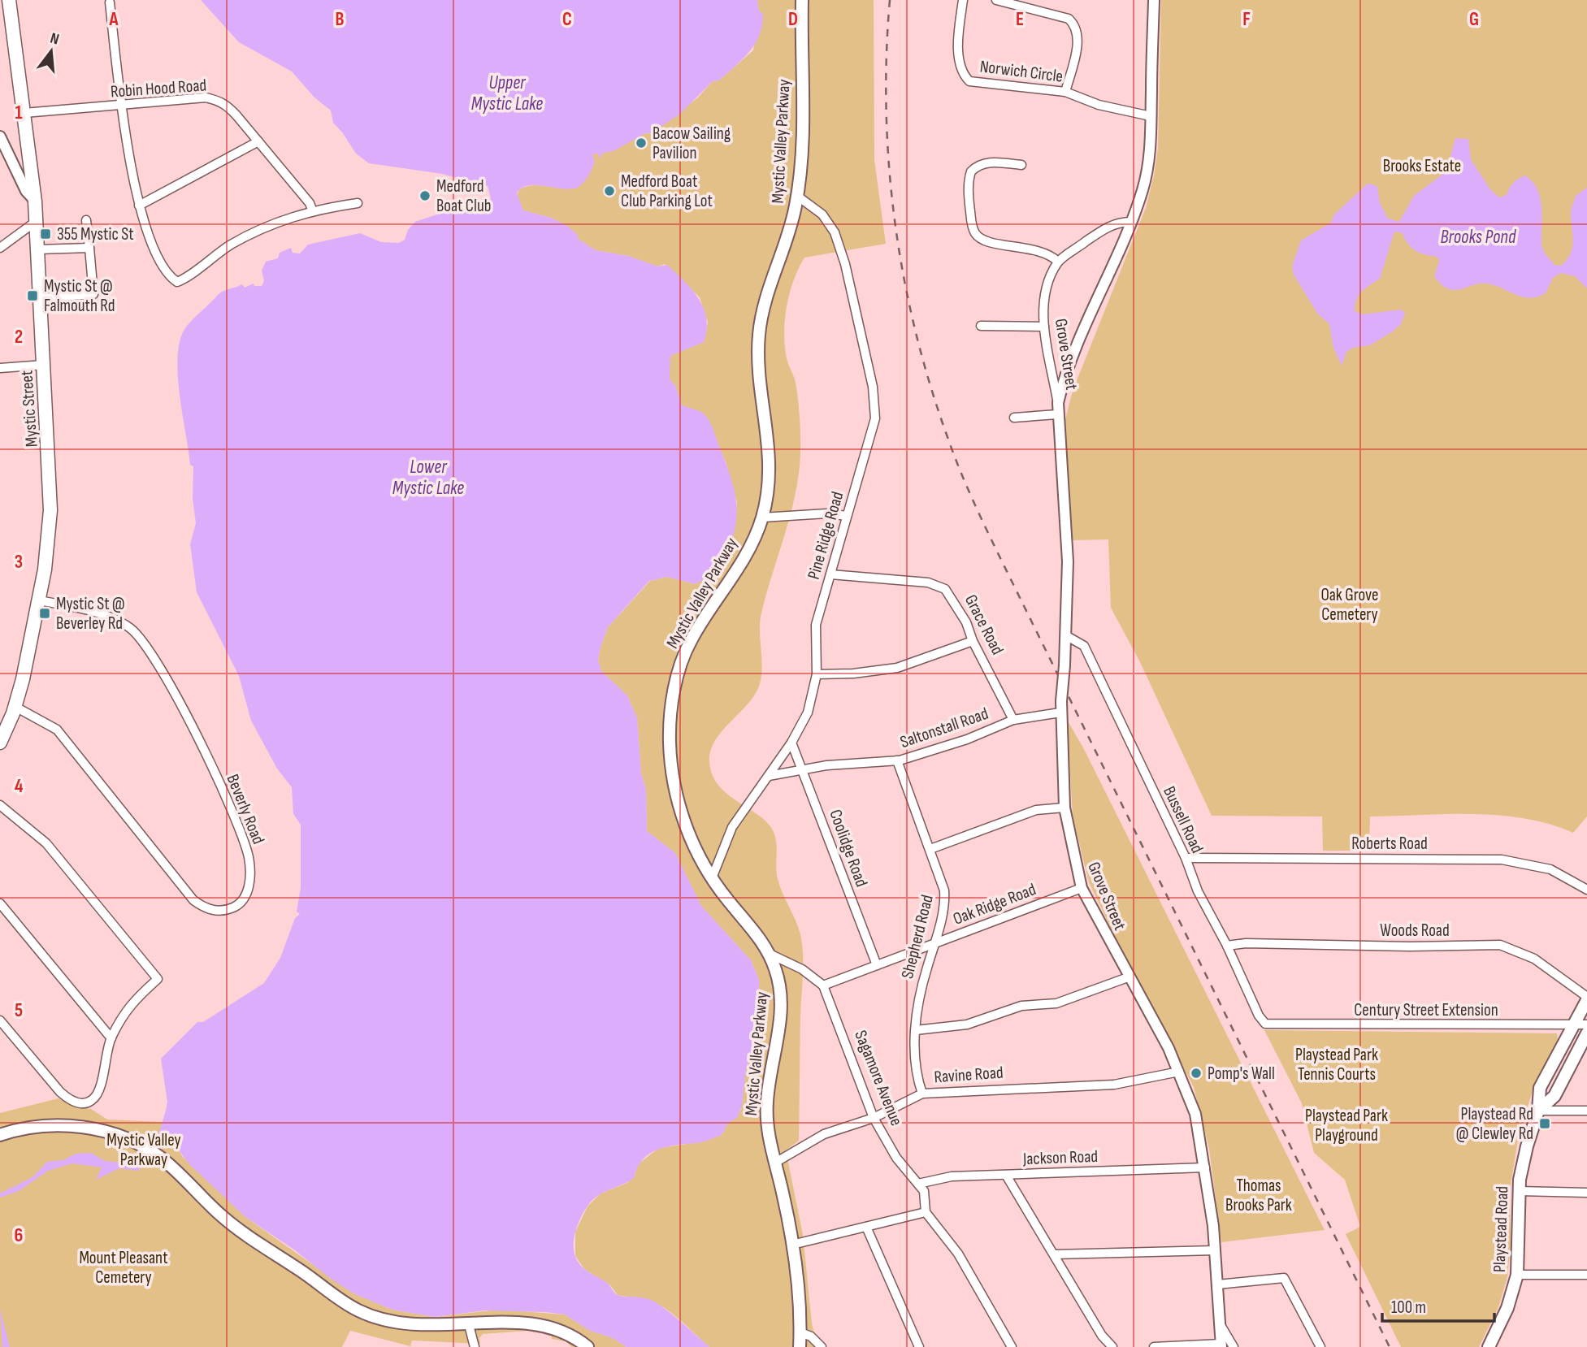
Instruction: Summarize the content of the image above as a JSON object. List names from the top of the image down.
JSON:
{
  "streets": {
    "highway": ["Mystic Street"],
    "main road": ["Mystic Valley Parkway", "Playstead Road"],
    "street": [
      "Norwich Circle",
      "Robin Hood Road",
      "Grove Street",
      "Pine Ridge Road",
      "Grace Road",
      "Saltonstall Road",
      "Beverly Road",
      "Bussell Road",
      "Roberts Road",
      "Coolidge Road",
      "Oak Ridge Road",
      "Woods Road",
      "Shepherd Road",
      "Century Street Extension",
      "Ravine Road",
      "Sagamore Avenue",
      "Jackson Road"
    ]
  },
  "crossings": [
    ["Norwich Circle", "Grove Street"],
    ["Robin Hood Road", "Mystic Street"],
    ["Mystic Valley Parkway", "Pine Ridge Road"],
    ["Mystic Valley Parkway", "Ravine Road"],
    ["Grove Street", "Saltonstall Road"],
    ["Grove Street", "Bussell Road"],
    ["Grove Street", "Oak Ridge Road"],
    ["Grove Street", "Ravine Road"],
    ["Grove Street", "Jackson Road"],
    ["Mystic Street", "Beverly Road"],
    ["Pine Ridge Road", "Grace Road"],
    ["Pine Ridge Road", "Saltonstall Road"],
    ["Pine Ridge Road", "Coolidge Road"],
    ["Grace Road", "Saltonstall Road"],
    ["Saltonstall Road", "Coolidge Road"],
    ["Saltonstall Road", "Shepherd Road"],
    ["Bussell Road", "Roberts Road"],
    ["Bussell Road", "Woods Road"],
    ["Bussell Road", "Century Street Extension"],
    ["Coolidge Road", "Oak Ridge Road"],
    ["Oak Ridge Road", "Shepherd Road"],
    ["Oak Ridge Road", "Sagamore Avenue"],
    ["Woods Road", "Playstead Road"],
    ["Shepherd Road", "Ravine Road"],
    ["Century Street Extension", "Playstead Road"],
    ["Ravine Road", "Sagamore Avenue"],
    ["Sagamore Avenue", "Jackson Road"]
  ],
  "water": ["Upper Mystic Lake", "Brooks Pond", "Lower Mystic Lake"],
  "parks": [
    "Brooks Estate",
    "Oak Grove Cemetery",
    "Playstead Park Tennis Courts",
    "Playstead Park Playground",
    "Mystic Valley Parkway",
    "Thomas Brooks Park",
    "Mount Pleasant Cemetery"
  ],
  "places": {
    "other": [
      "Bacow Sailing Pavilion",
      "Medford Boat Club Parking Lot",
      "Medford Boat Club",
      "Pomp's Wall"
    ],
    "transit": [
      "355 Mystic St",
      "Mystic St @ Falmouth Rd",
      "Mystic St @ Beverley Rd",
      "Playstead Rd @ Clewley Rd"
    ]
  },
  "scale_bar": "100 m",
  "north": "top",
  "grid": {
    "columns": [
      "A",
      "B",
      "C",
      "D",
      "E",
      "F",
      "G"
    ],
    "rows": [
      "1",
      "2",
      "3",
      "4",
      "5",
      "6"
    ]
  }
}
